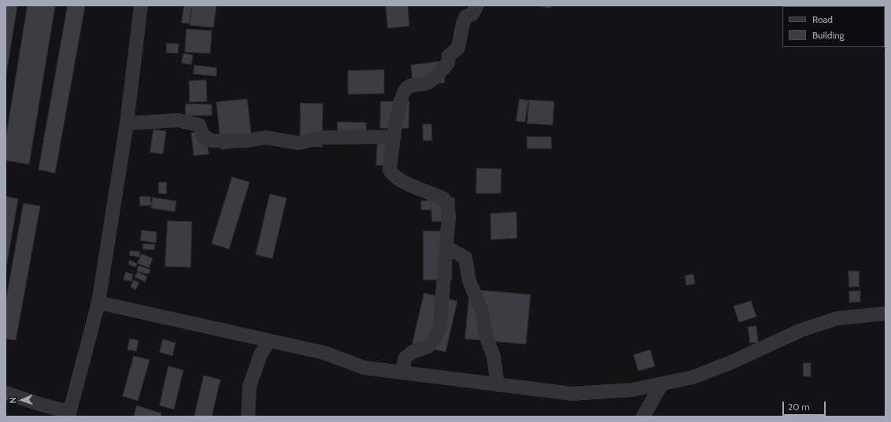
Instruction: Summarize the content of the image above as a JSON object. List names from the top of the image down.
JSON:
{
  "legend": ["Road", "Building"],
  "scale_bar": "20 m",
  "north": "left"
}
